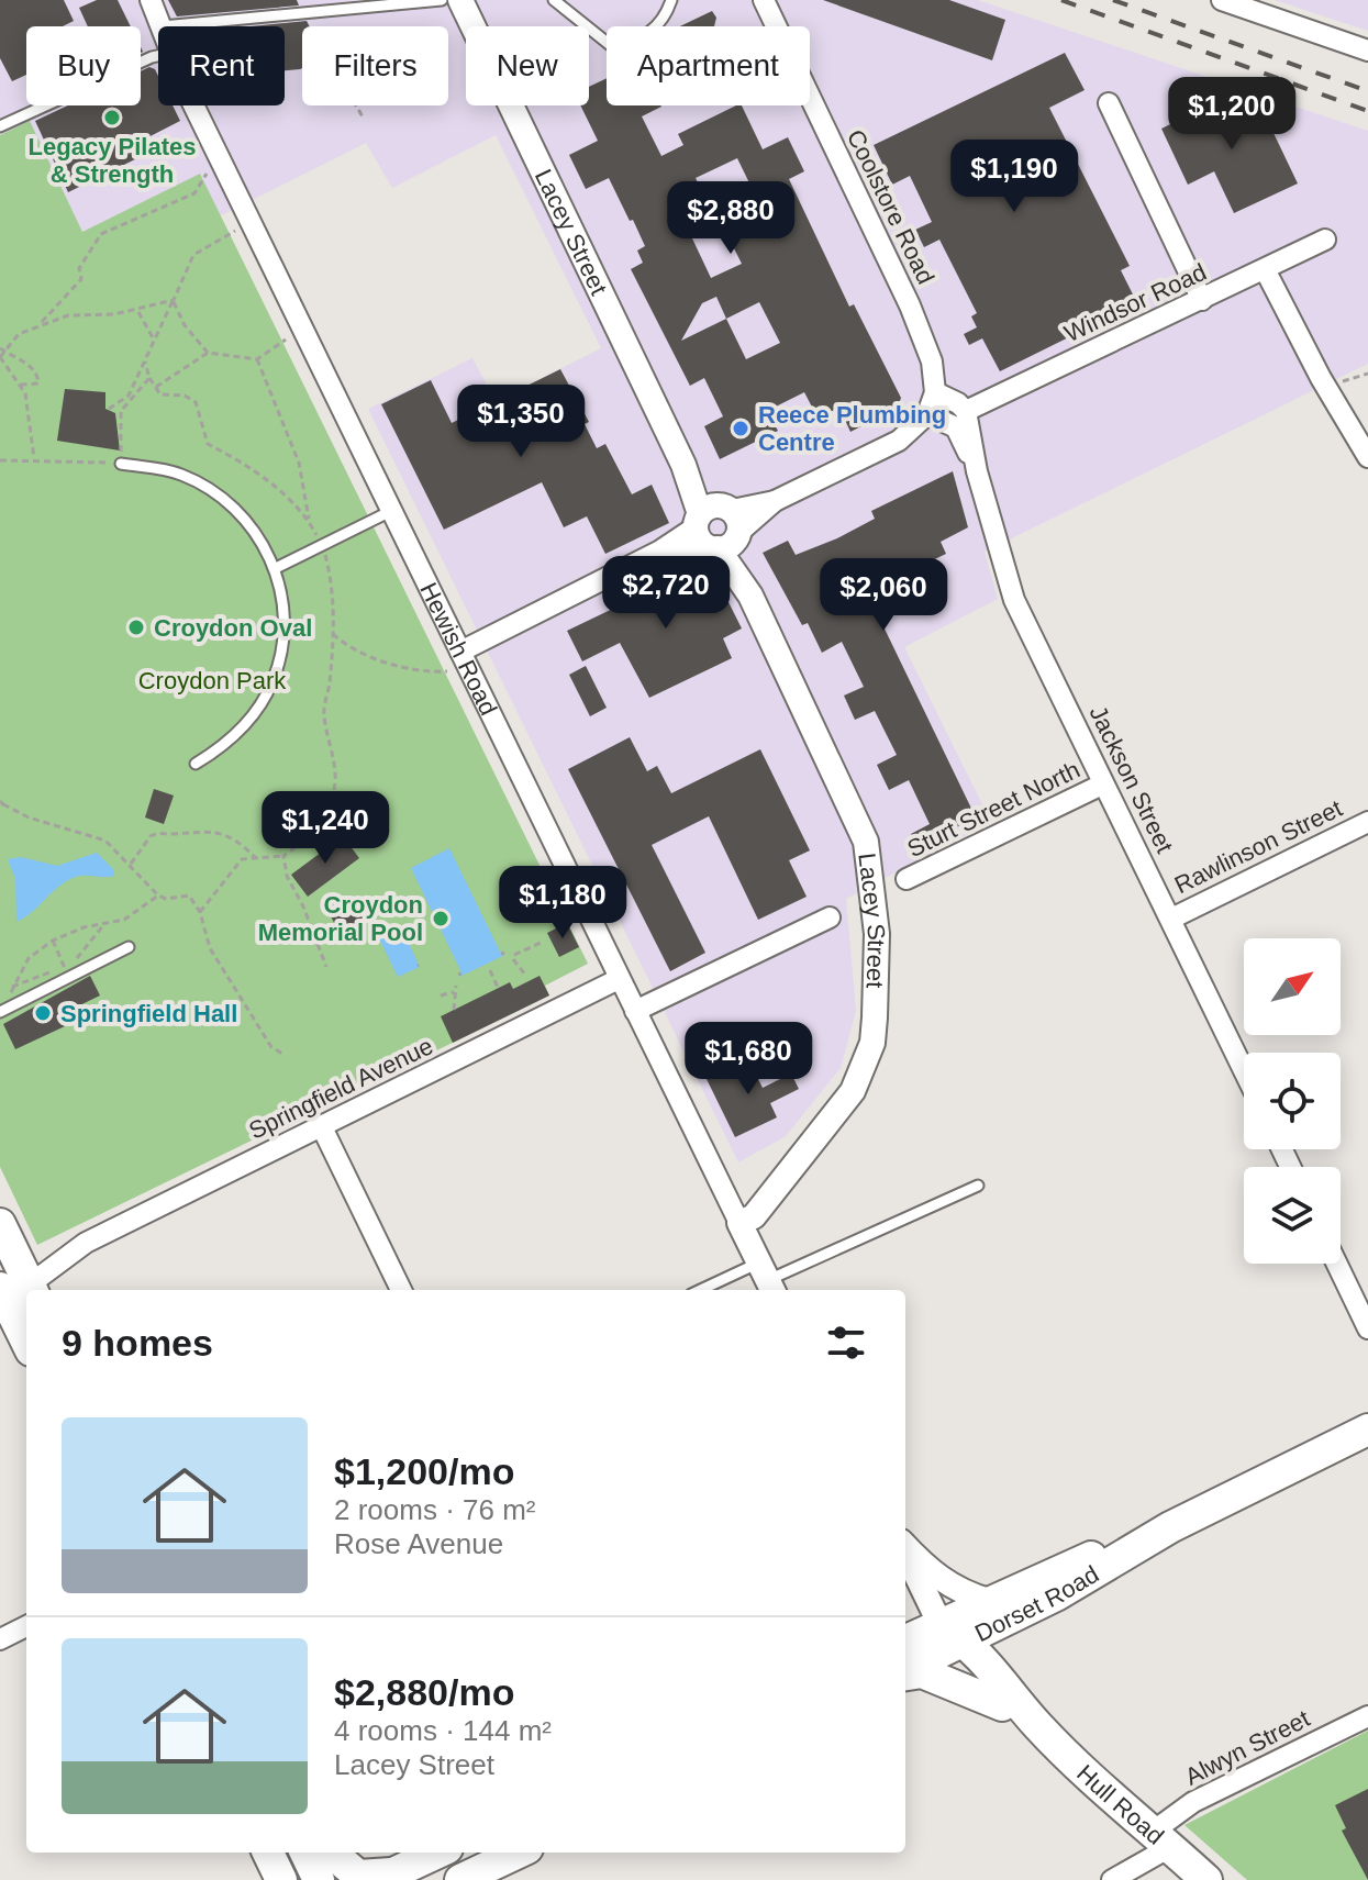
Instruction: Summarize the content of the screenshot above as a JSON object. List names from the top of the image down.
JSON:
{
  "streets": {
    "main road": ["Dorset Road", "Hull Road"],
    "street": [
      "Coolstore Road",
      "Lacey Street",
      "Windsor Road",
      "Hewish Road",
      "Jackson Street",
      "Sturt Street North",
      "Rawlinson Street",
      "Springfield Avenue",
      "Alwyn Street"
    ]
  },
  "crossings": [
    ["Lacey Street", "Hewish Road"],
    ["Hewish Road", "Springfield Avenue"],
    ["Jackson Street", "Sturt Street North"],
    ["Jackson Street", "Rawlinson Street"],
    ["Dorset Road", "Hull Road"],
    ["Alwyn Street", "Hull Road"]
  ],
  "parks": ["Croydon Park"],
  "places": [
    "Legacy Pilates & Strength",
    "Reece Plumbing Centre",
    "Croydon Oval",
    "Croydon Memorial Pool",
    "Springfield Hall"
  ],
  "north": "top right",
  "page": {
    "chip": [
      "Buy",
      "Rent",
      "Filters",
      "New",
      "Apartment"
    ],
    "price": [
      "$1,200",
      "$1,190",
      "$2,880",
      "$1,350",
      "$2,720",
      "$2,060",
      "$1,240",
      "$1,180",
      "$1,680"
    ],
    "heading": "9 homes",
    "list": [
      {
        "name": "$1,200/mo",
        "note": "2 rooms · 76 m² · Rose Avenue"
      },
      {
        "name": "$2,880/mo",
        "note": "4 rooms · 144 m² · Lacey Street"
      }
    ]
  }
}
